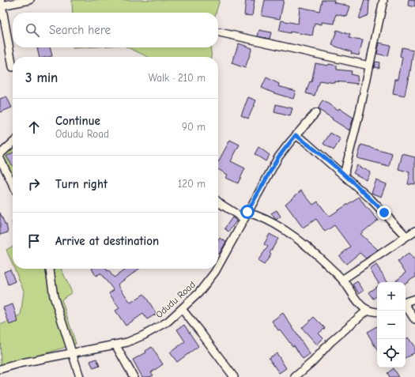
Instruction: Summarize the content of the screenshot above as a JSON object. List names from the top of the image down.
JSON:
{
  "streets": {
    "street": ["Odudu Road"]
  },
  "page": {
    "search": "Search here",
    "heading": ["3 min", "Walk · 210 m"],
    "list": [
      ["Continue", "Odudu Road", "90 m"],
      ["Turn right", "120 m"],
      "Arrive at destination"
    ],
    "map_buttons": ["+", "−"]
  }
}
